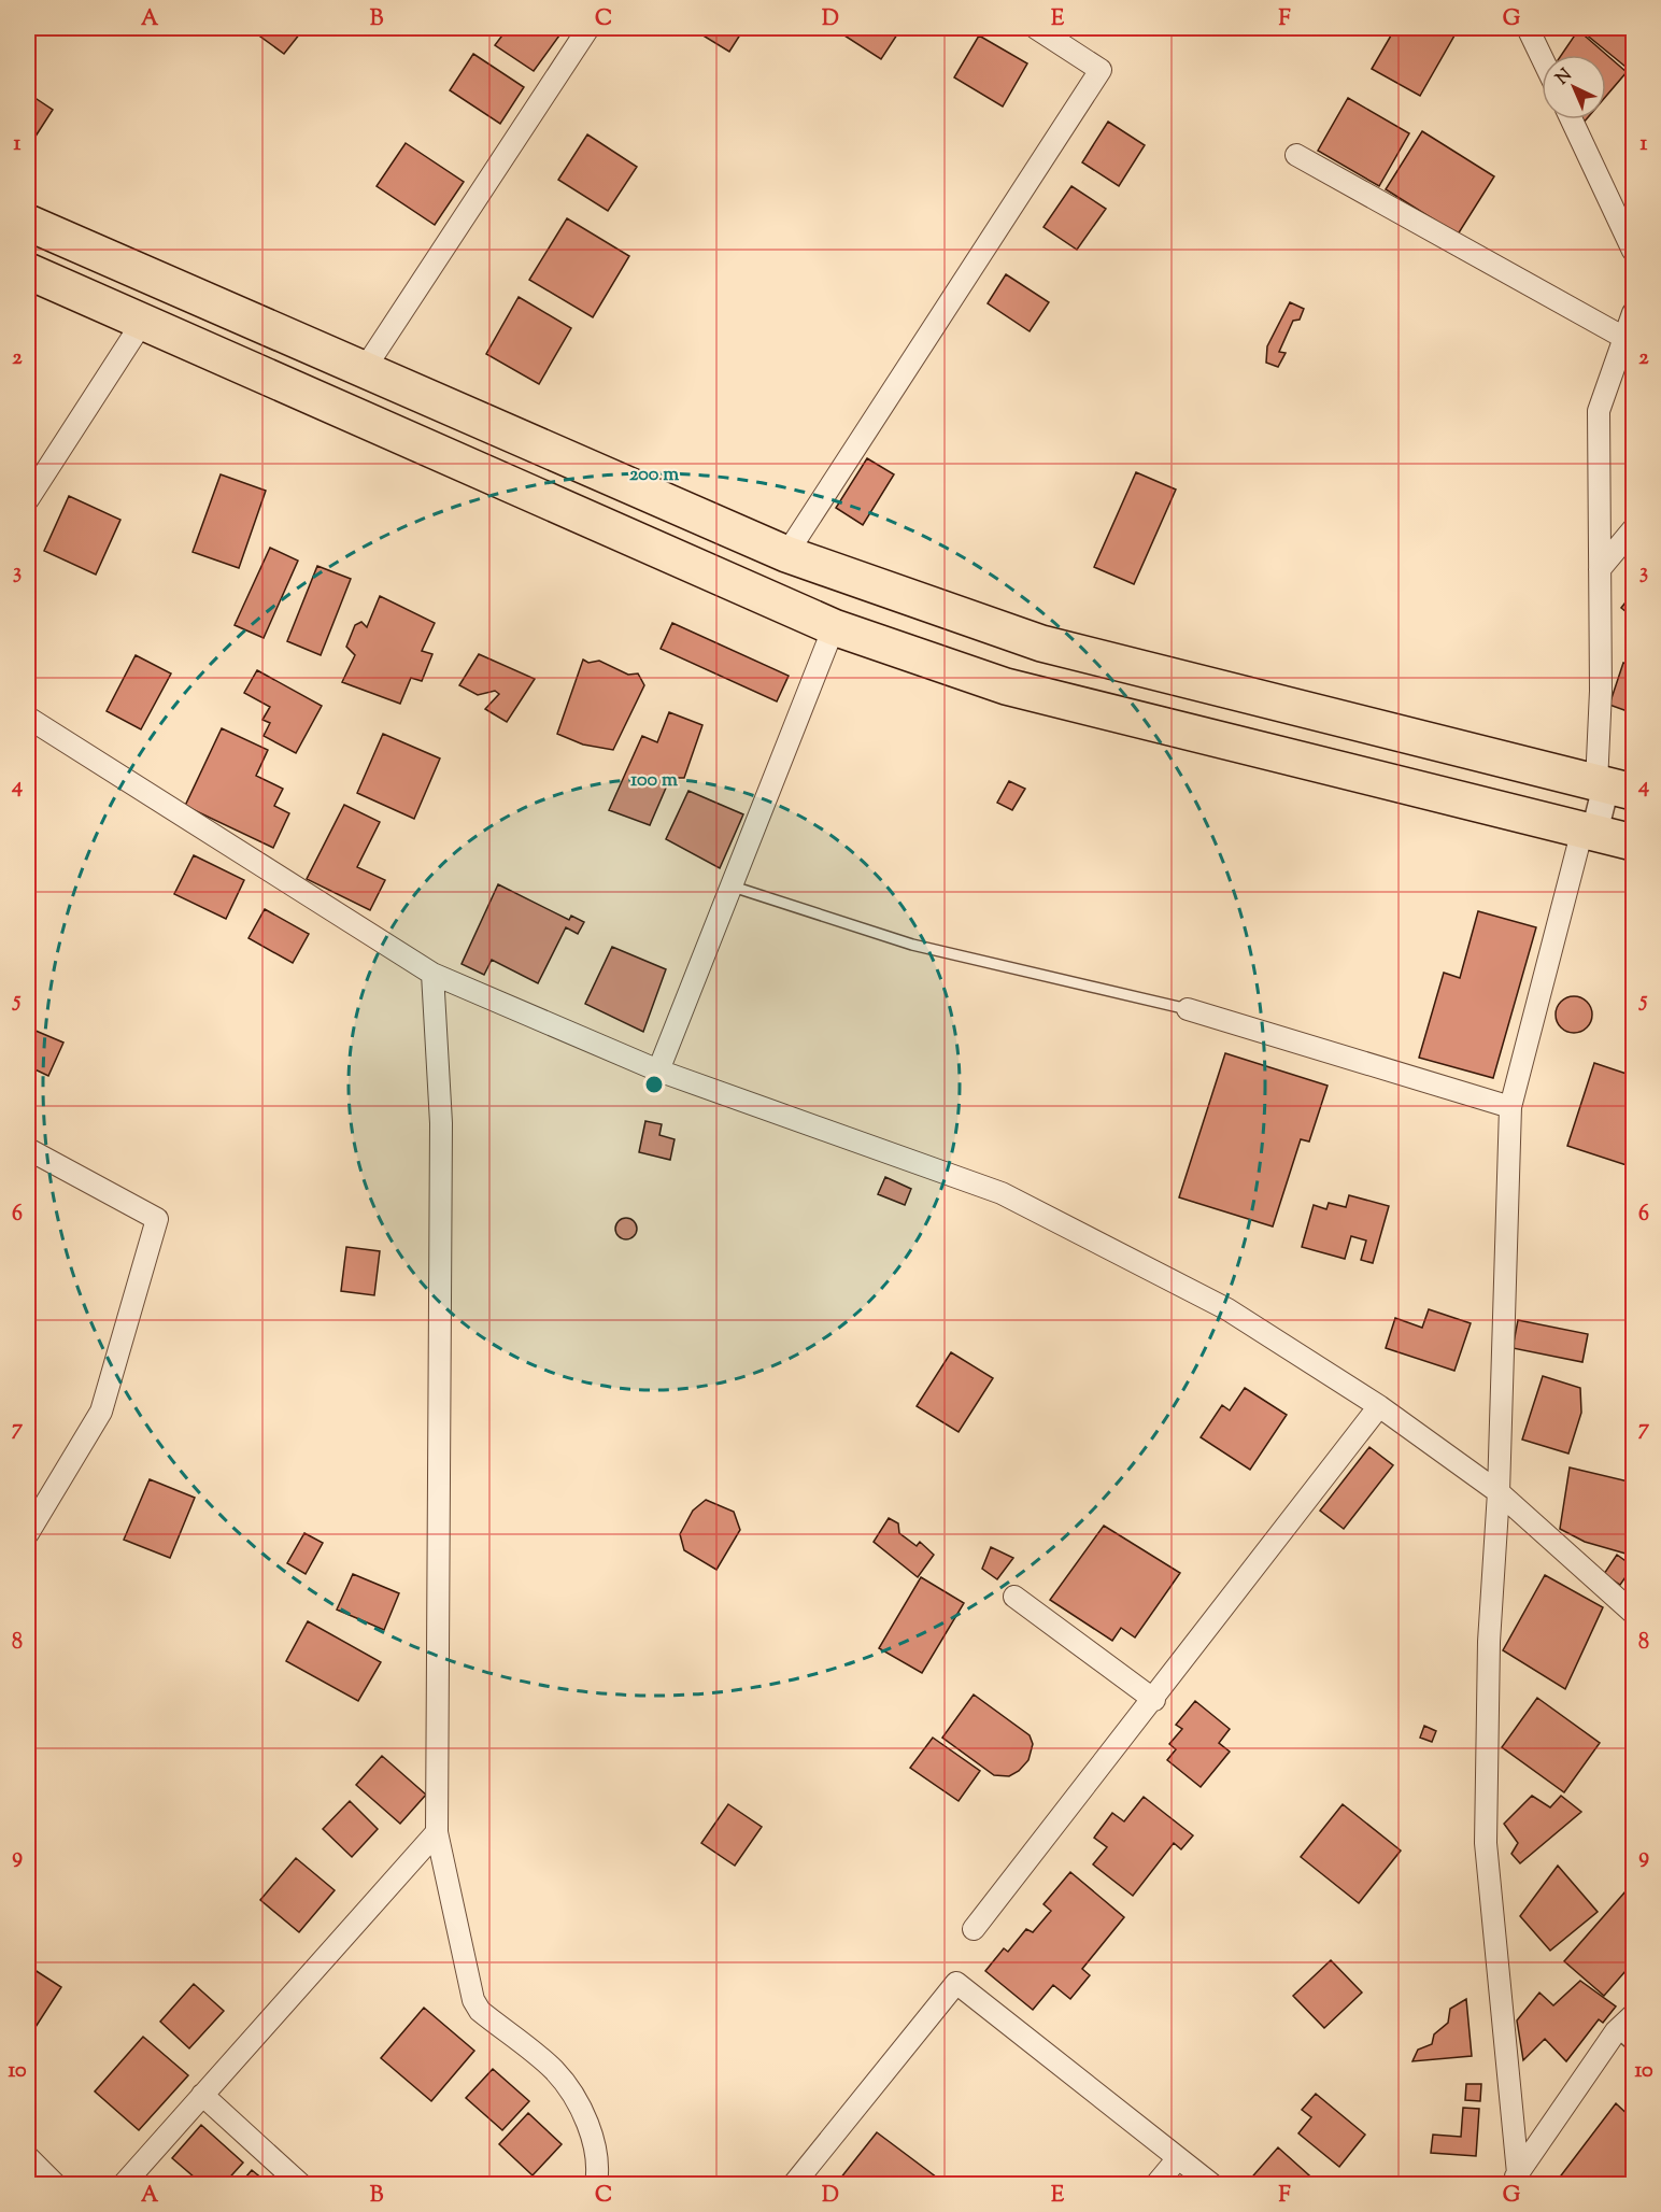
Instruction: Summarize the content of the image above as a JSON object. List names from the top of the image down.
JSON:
{
  "north": "top left",
  "grid": {
    "columns": [
      "A",
      "B",
      "C",
      "D",
      "E",
      "F",
      "G"
    ],
    "rows": [
      "1",
      "2",
      "3",
      "4",
      "5",
      "6",
      "7",
      "8",
      "9",
      "10"
    ]
  },
  "rings": ["200 m", "100 m"]
}
